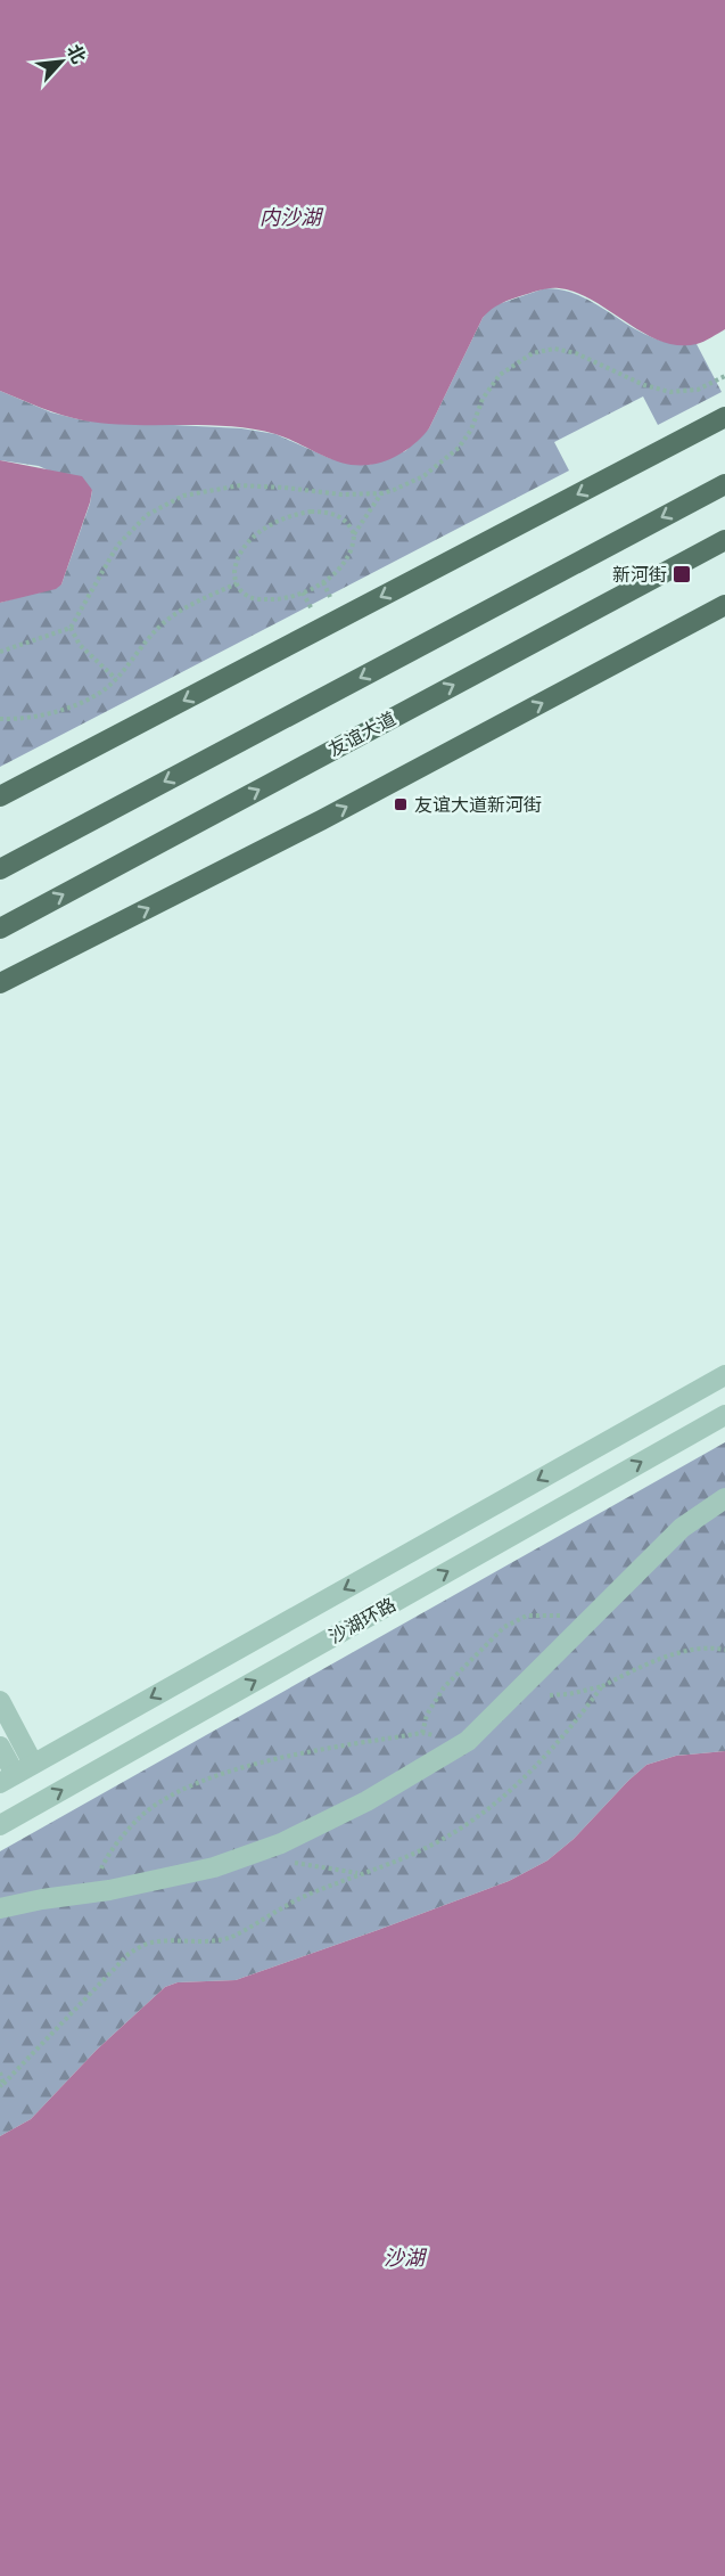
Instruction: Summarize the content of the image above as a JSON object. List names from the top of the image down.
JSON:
{
  "streets": {
    "main road": ["友谊大道"],
    "street": ["沙湖环路"]
  },
  "water": ["内沙湖", "沙湖"],
  "places": {
    "transit": ["新河街", "友谊大道新河街"]
  },
  "north": "top right"
}
